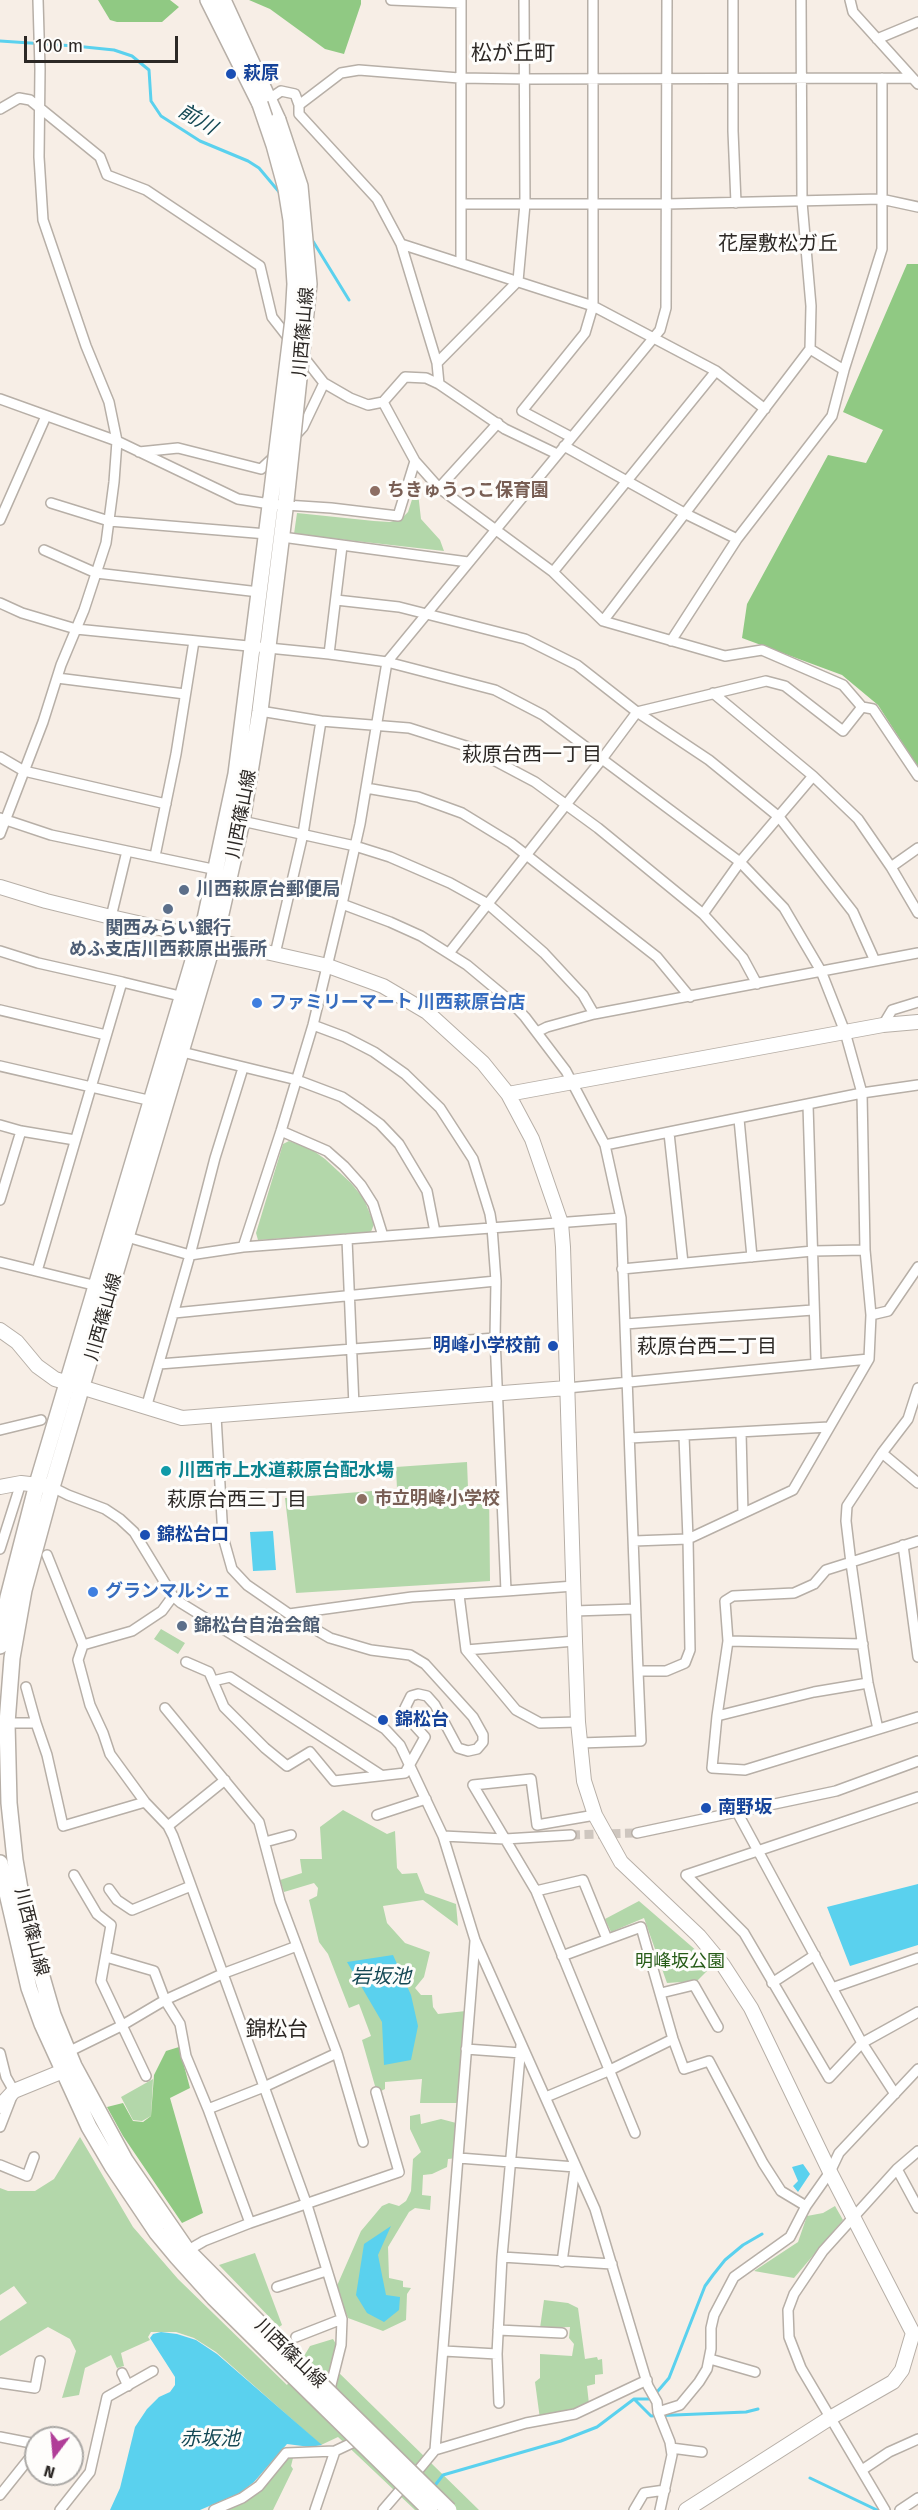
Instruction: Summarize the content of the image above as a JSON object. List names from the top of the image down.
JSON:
{
  "streets": {
    "main road": ["川西篠山線"]
  },
  "districts": [
    "松が丘町",
    "花屋敷松ガ丘",
    "萩原台西一丁目",
    "萩原台西二丁目",
    "萩原台西三丁目",
    "錦松台"
  ],
  "water": ["前川", "岩坂池", "赤坂池"],
  "parks": ["明峰坂公園"],
  "places": [
    "萩原",
    "ちきゅうっこ保育園",
    "川西萩原台郵便局",
    "関西みらい銀行 めふ支店川西萩原出張所",
    "ファミリーマート 川西萩原台店",
    "明峰小学校前",
    "川西市上水道萩原台配水場",
    "市立明峰小学校",
    "錦松台口",
    "グランマルシェ",
    "錦松台自治会館",
    "錦松台",
    "南野坂"
  ],
  "scale_bar": "100 m",
  "north": "bottom"
}
